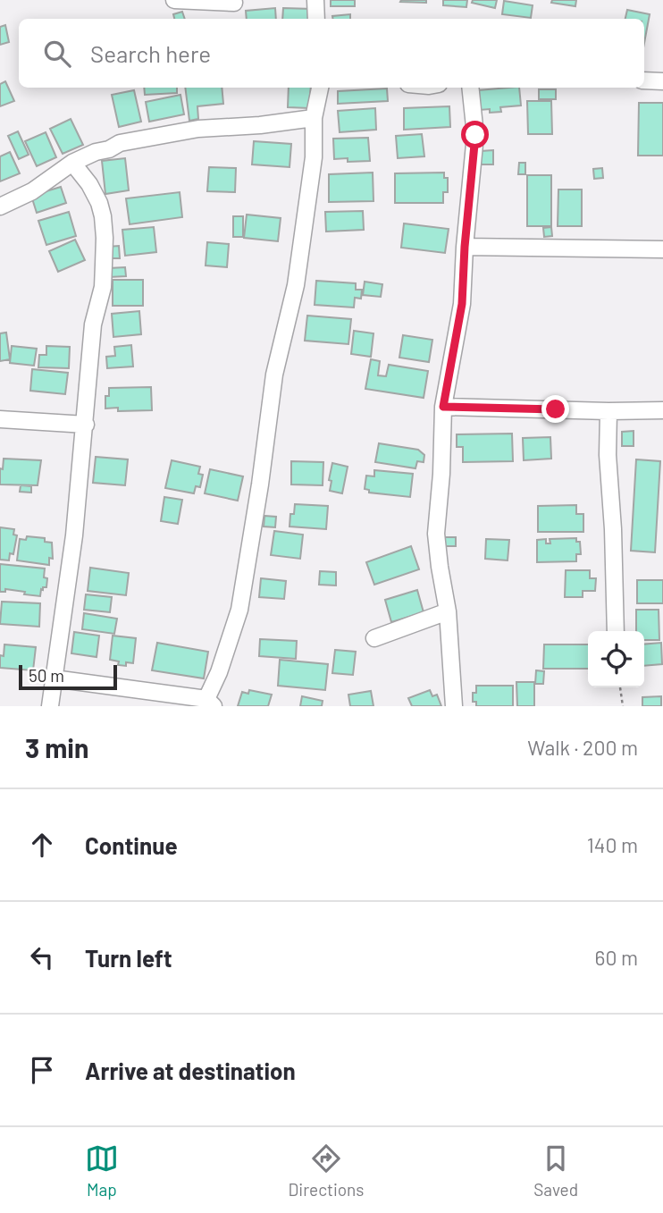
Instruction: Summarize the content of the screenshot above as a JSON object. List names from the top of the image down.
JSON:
{
  "scale_bar": "50 m",
  "page": {
    "search": "Search here",
    "scale": "50 m",
    "heading": ["3 min", "Walk · 200 m"],
    "list": [
      ["Continue", "140 m"],
      ["Turn left", "60 m"],
      "Arrive at destination"
    ],
    "nav": ["Map", "Directions", "Saved"]
  }
}
